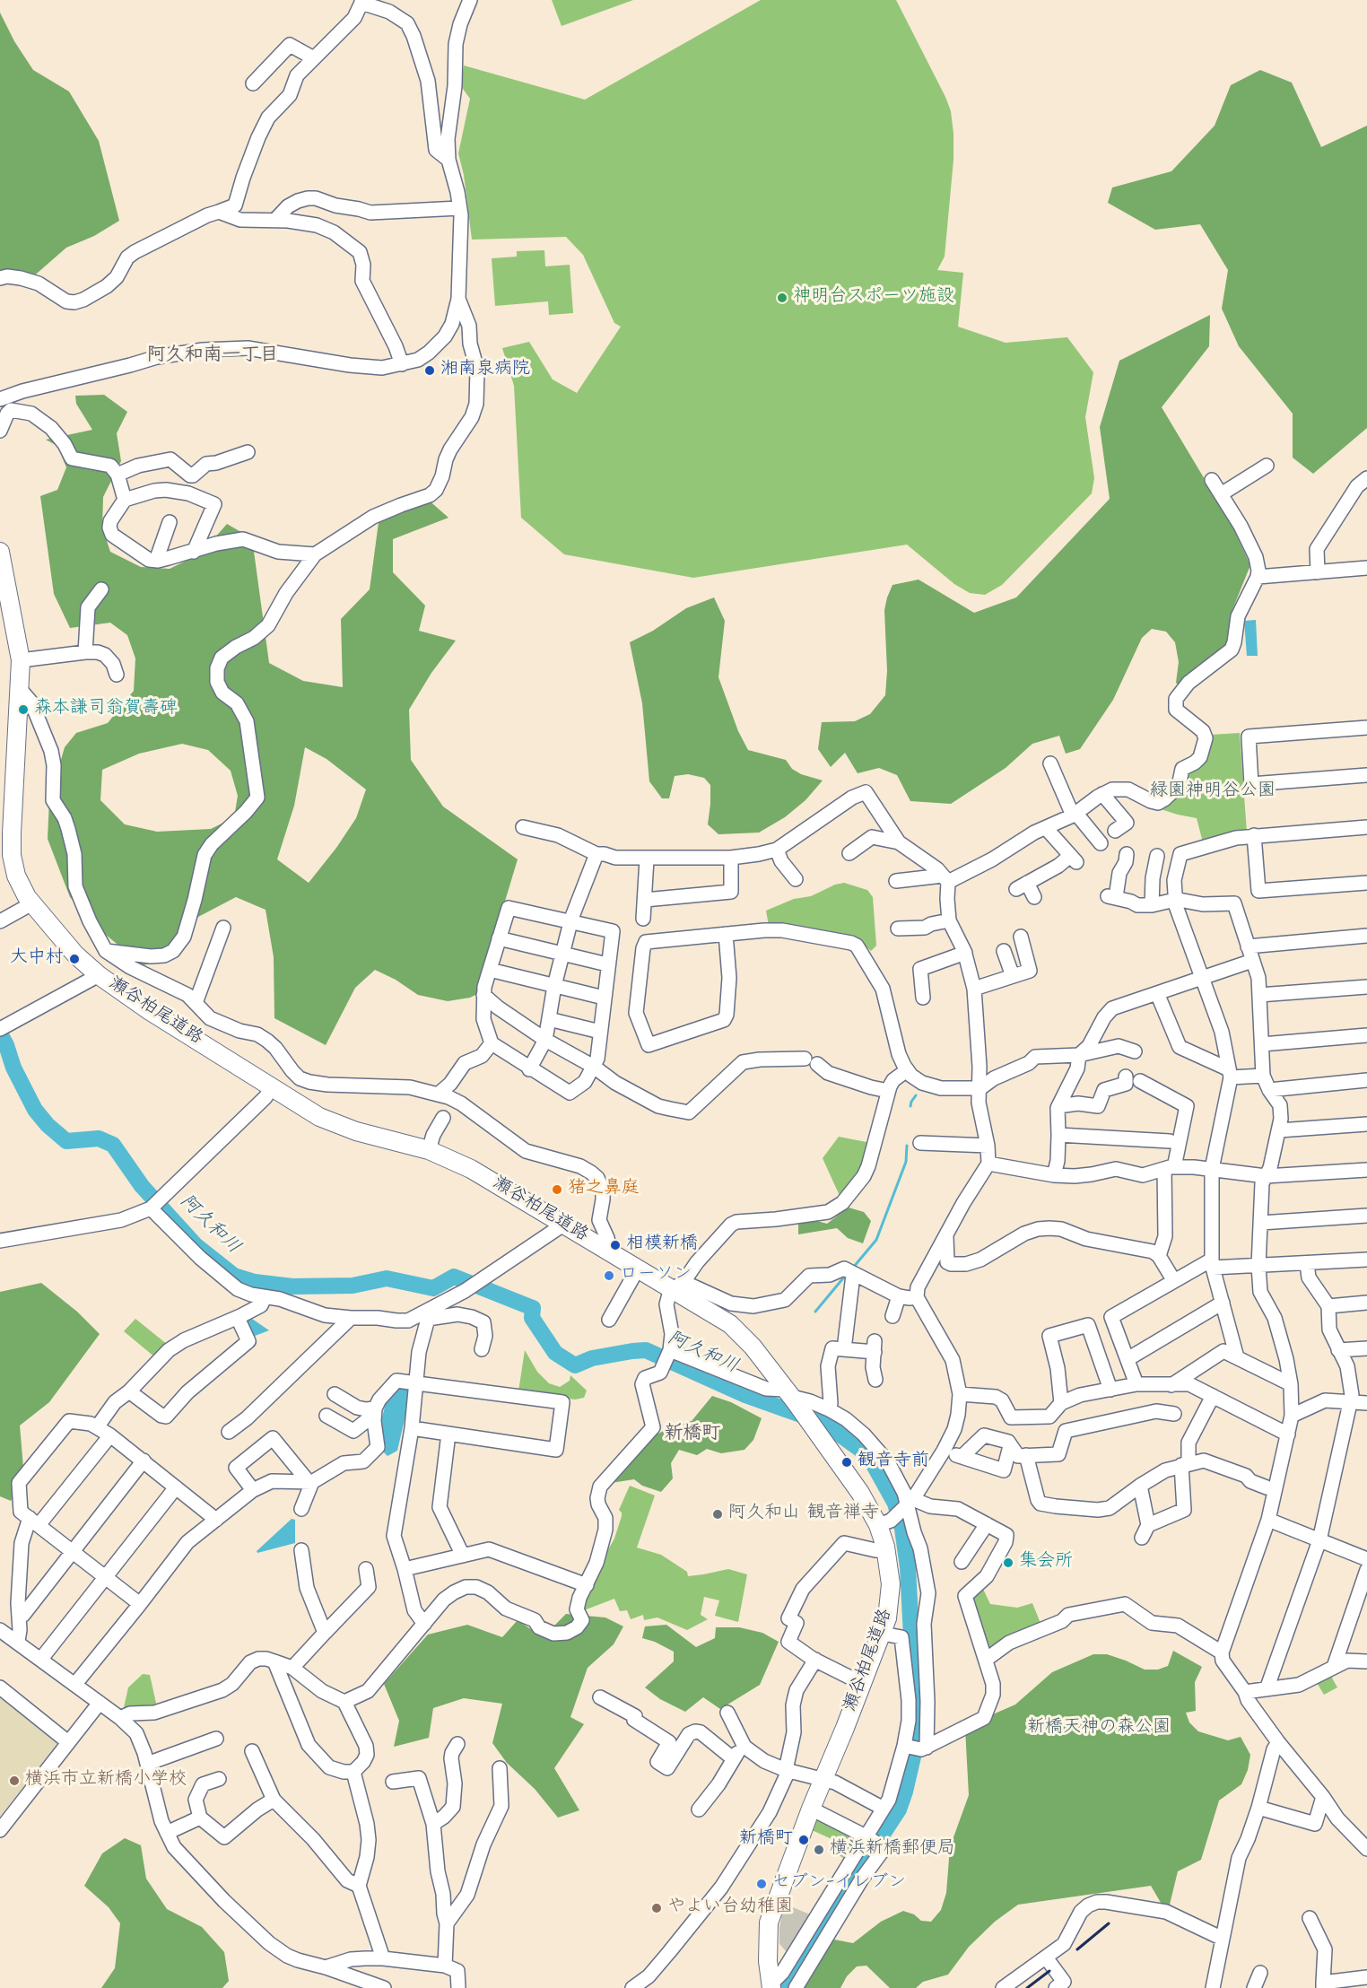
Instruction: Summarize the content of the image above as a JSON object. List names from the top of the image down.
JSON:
{
  "streets": {
    "main road": ["瀬谷柏尾道路"]
  },
  "districts": ["阿久和南一丁目", "新橋町"],
  "water": ["阿久和川"],
  "parks": ["緑園神明谷公園", "新橋天神の森公園"],
  "places": [
    "神明台スポーツ施設",
    "湘南泉病院",
    "森本謙司翁賀壽碑",
    "大中村",
    "猪之鼻庭",
    "相模新橋",
    "ローソン",
    "観音寺前",
    "阿久和山 観音禅寺",
    "集会所",
    "横浜市立新橋小学校",
    "新橋町",
    "横浜新橋郵便局",
    "セブン-イレブン",
    "やよい台幼稚園"
  ]
}
